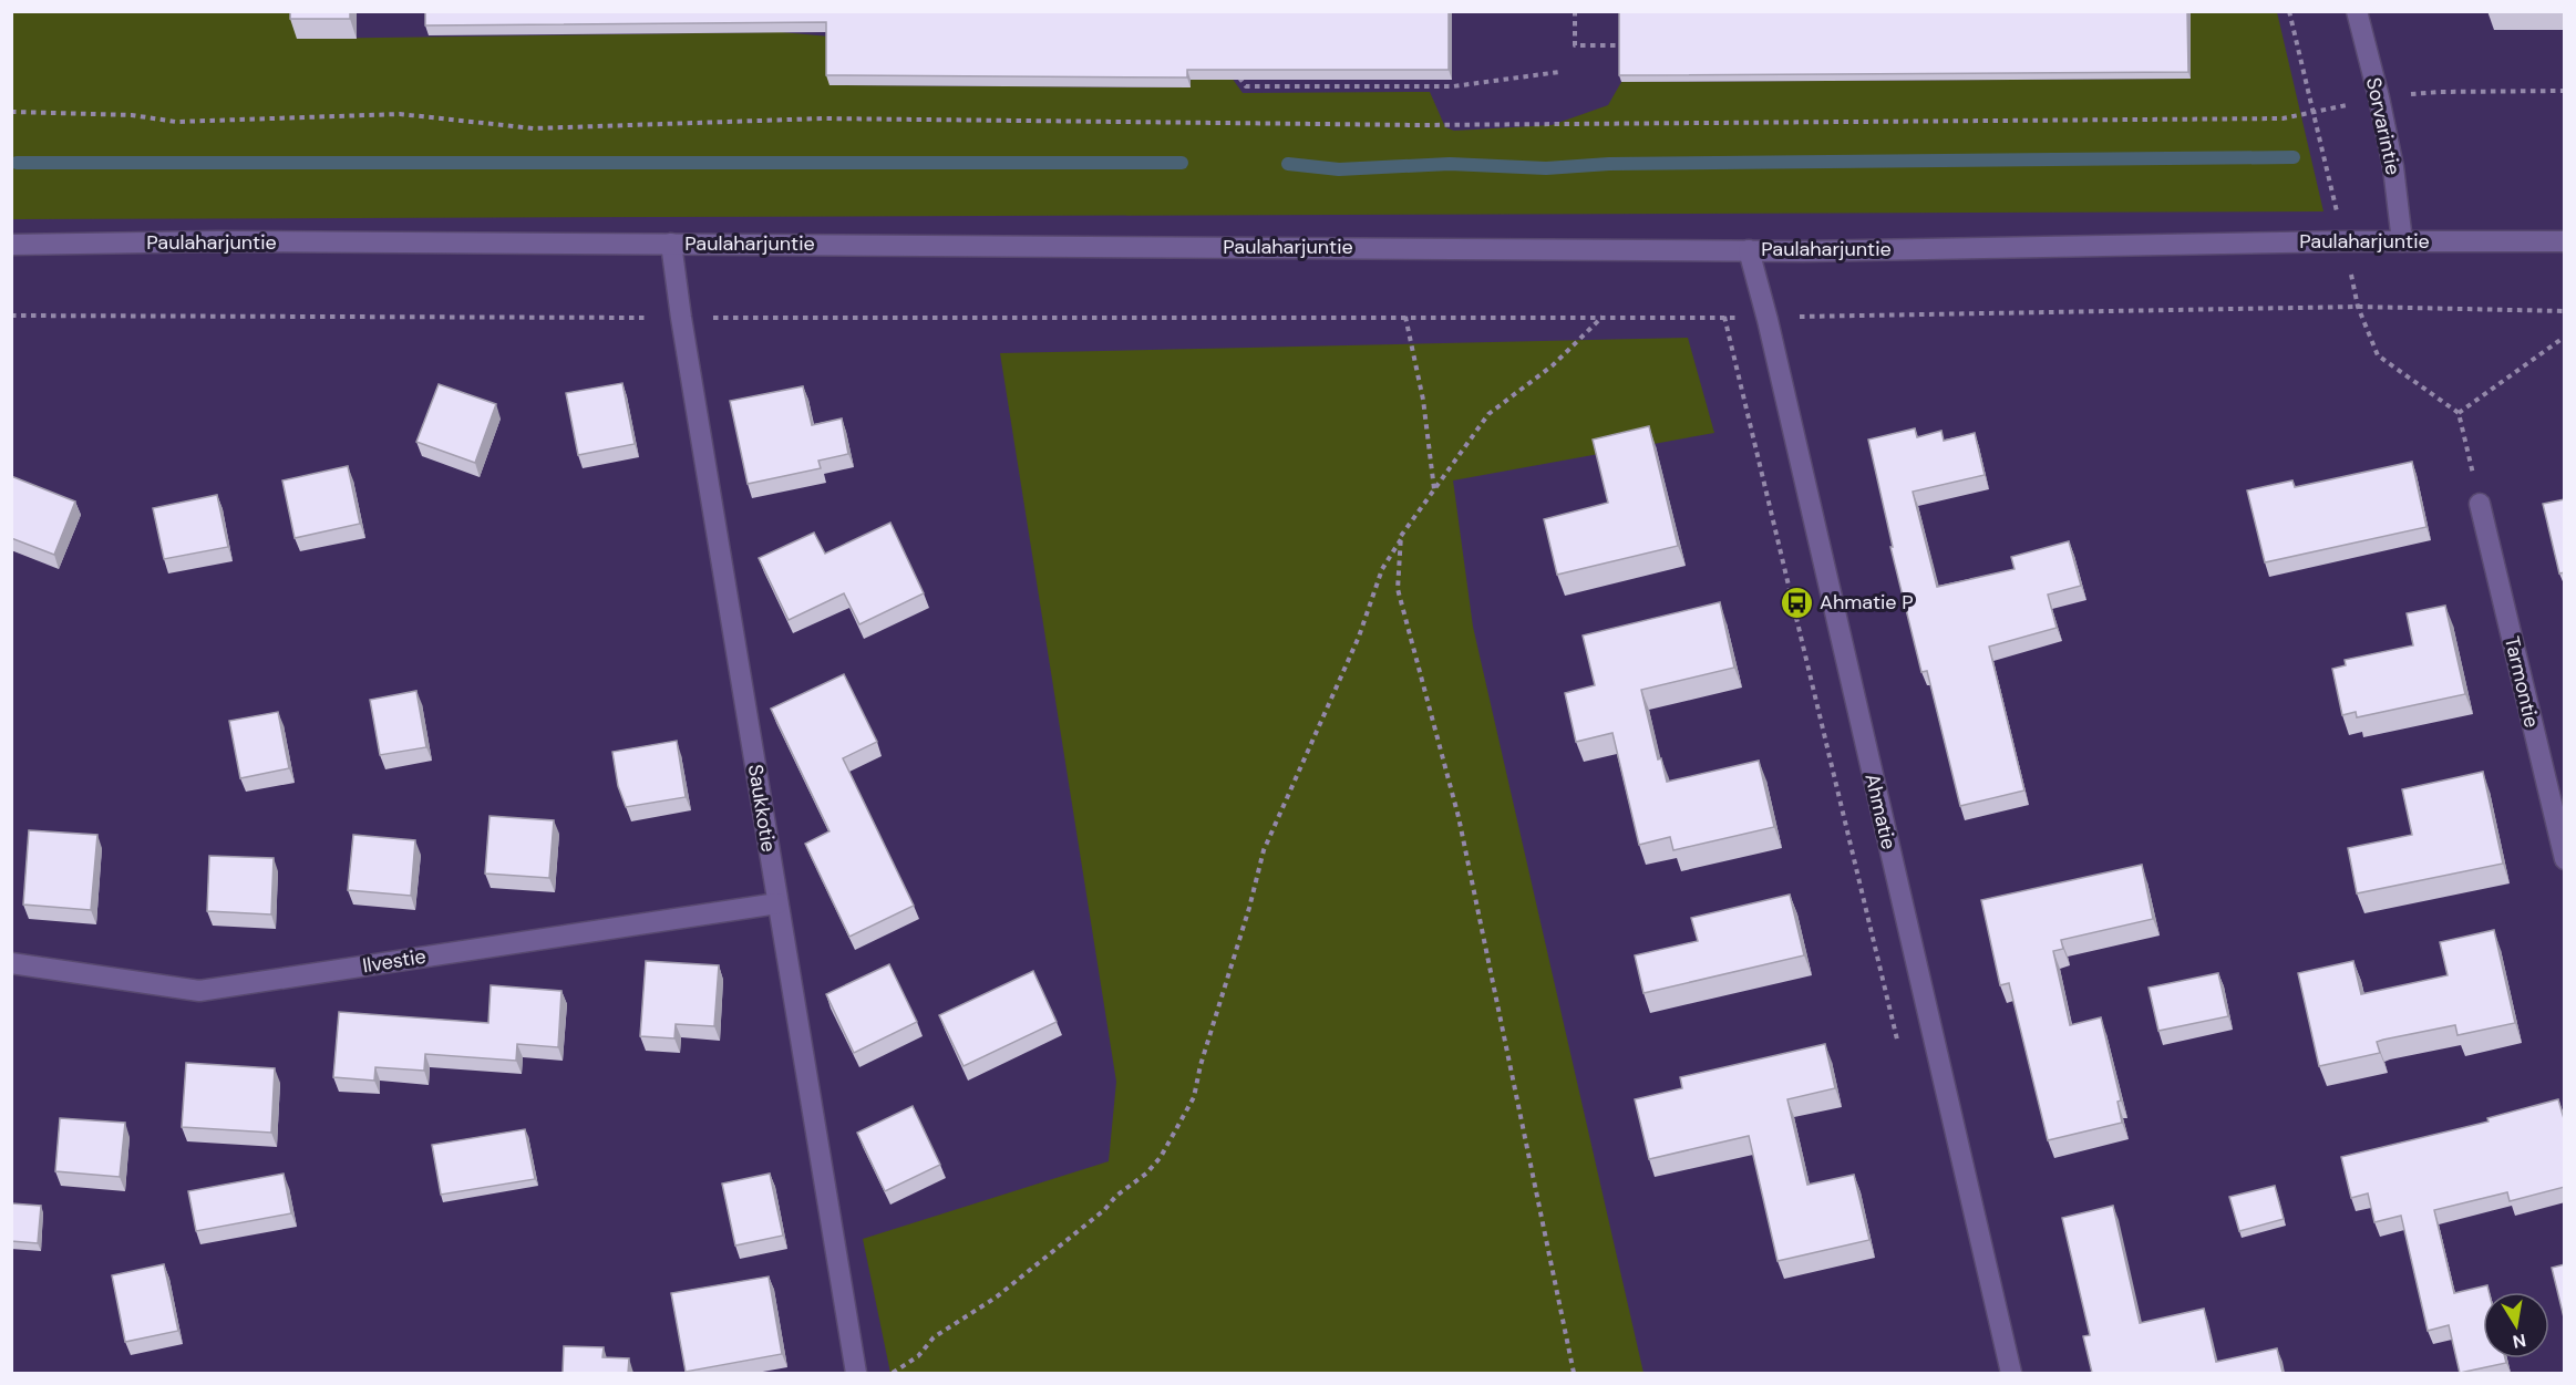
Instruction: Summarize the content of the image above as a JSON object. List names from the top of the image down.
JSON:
{
  "streets": {
    "street": [
      "Sorvarintie",
      "Paulaharjuntie",
      "Tarmontie",
      "Saukkotie",
      "Ahmatie",
      "Ilvestie"
    ]
  },
  "crossings": [
    ["Sorvarintie", "Paulaharjuntie"],
    ["Paulaharjuntie", "Saukkotie"],
    ["Paulaharjuntie", "Ahmatie"],
    ["Saukkotie", "Ilvestie"]
  ],
  "places": {
    "bus stop": ["Ahmatie P"]
  },
  "north": "bottom"
}
